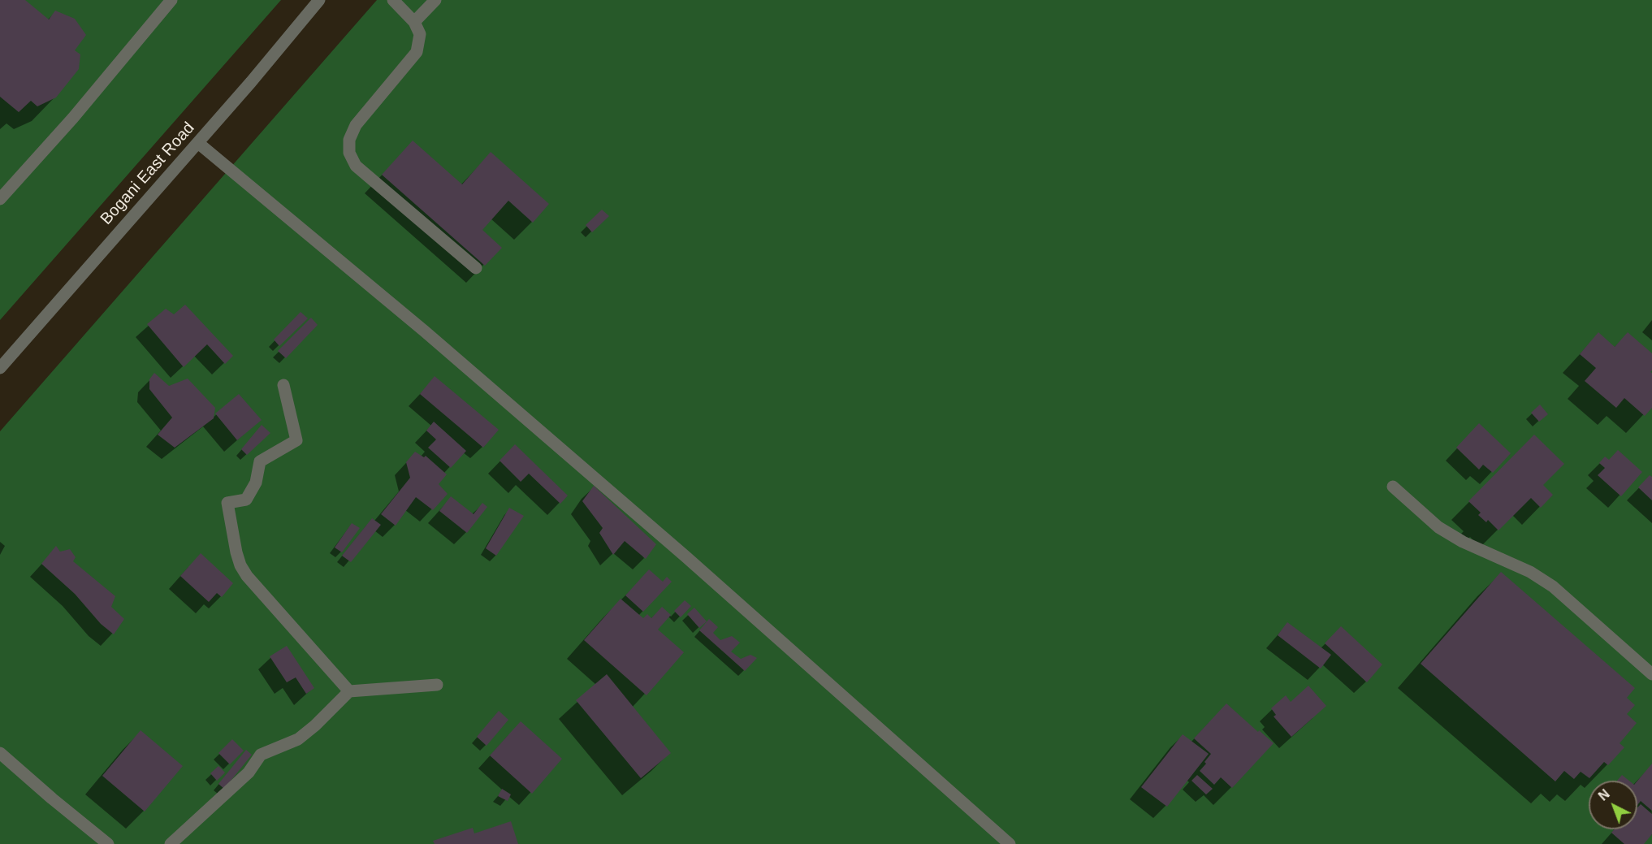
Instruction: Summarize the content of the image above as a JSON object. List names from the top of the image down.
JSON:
{
  "streets": {
    "street": ["Bogani East Road"]
  },
  "north": "top left"
}
